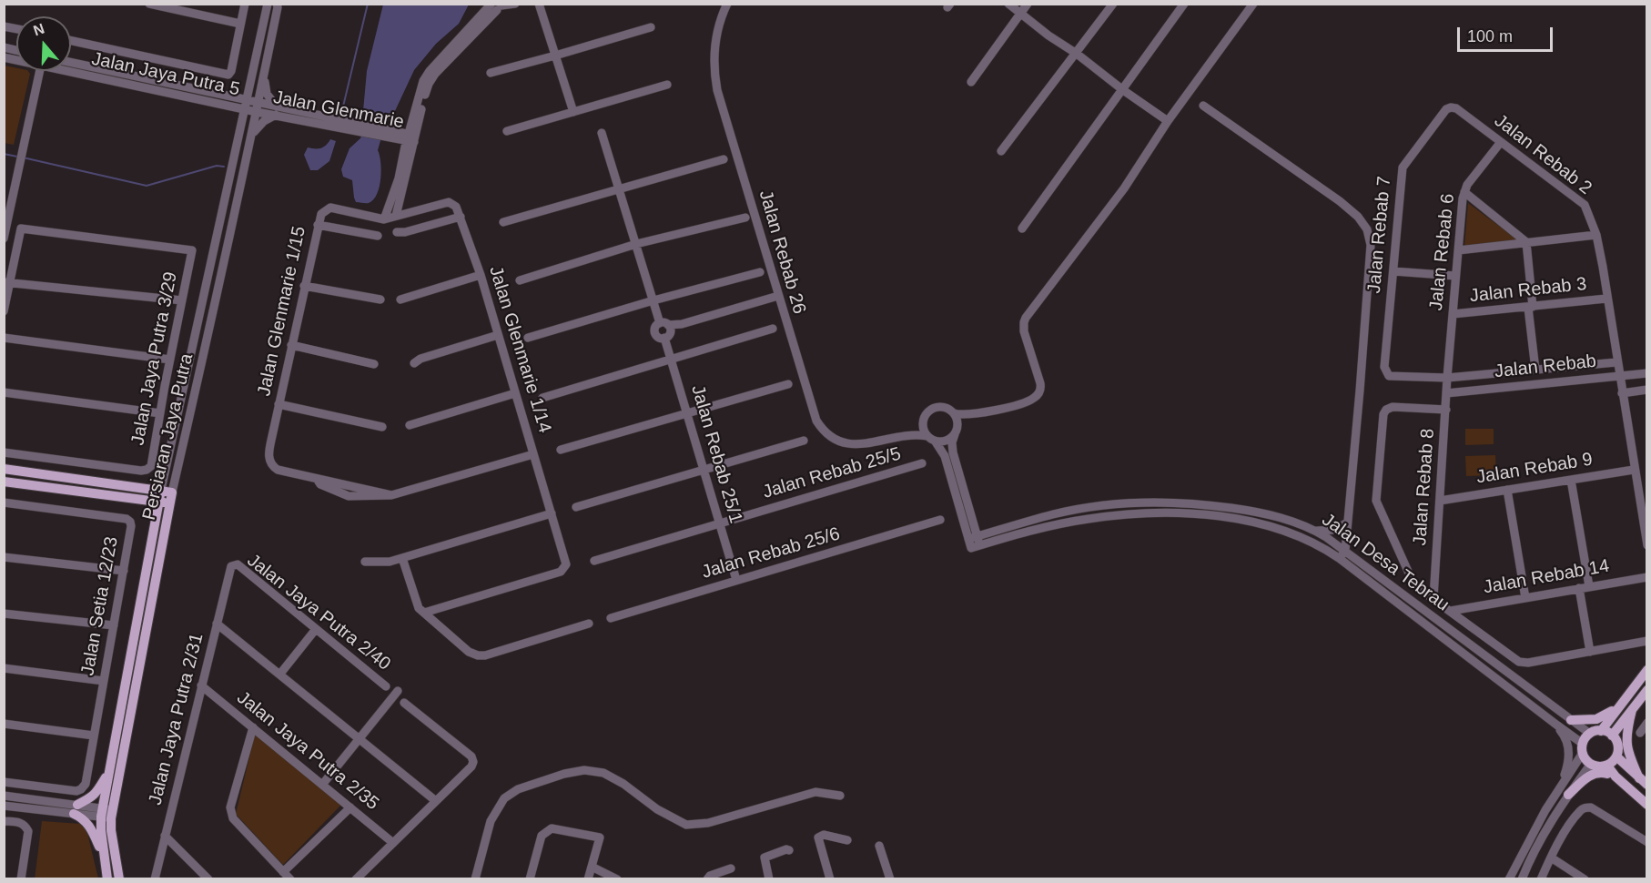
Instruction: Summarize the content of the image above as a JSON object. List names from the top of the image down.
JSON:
{
  "streets": {
    "main road": ["Persiaran Jaya Putra"],
    "street": [
      "Jalan Jaya Putra 5",
      "Jalan Glenmarie",
      "Jalan Rebab 2",
      "Jalan Rebab 7",
      "Jalan Rebab 26",
      "Jalan Rebab 6",
      "Jalan Rebab 3",
      "Jalan Glenmarie 1/15",
      "Jalan Glenmarie 1/14",
      "Jalan Jaya Putra 3/29",
      "Jalan Rebab",
      "Jalan Rebab 25/1",
      "Jalan Rebab 9",
      "Jalan Rebab 25/5",
      "Jalan Rebab 8",
      "Jalan Rebab 25/6",
      "Jalan Desa Tebrau",
      "Jalan Rebab 14",
      "Jalan Setia 12/23",
      "Jalan Jaya Putra 2/40",
      "Jalan Jaya Putra 2/31",
      "Jalan Jaya Putra 2/35"
    ]
  },
  "crossings": [
    ["Jalan Jaya Putra 5", "Jalan Glenmarie"],
    ["Jalan Jaya Putra 5", "Persiaran Jaya Putra"],
    ["Jalan Glenmarie", "Persiaran Jaya Putra"],
    ["Jalan Rebab 2", "Jalan Rebab 7"],
    ["Jalan Rebab 2", "Jalan Rebab 6"],
    ["Jalan Rebab 2", "Jalan Rebab 3"],
    ["Jalan Rebab 2", "Jalan Rebab"],
    ["Jalan Rebab 2", "Jalan Rebab 9"],
    ["Jalan Rebab 7", "Jalan Rebab 6"],
    ["Jalan Rebab 7", "Jalan Rebab 8"],
    ["Jalan Rebab 6", "Jalan Rebab 3"],
    ["Jalan Rebab 6", "Jalan Rebab 8"],
    ["Jalan Glenmarie 1/15", "Jalan Glenmarie 1/14"],
    ["Jalan Rebab", "Jalan Rebab 8"],
    ["Jalan Rebab 25/1", "Jalan Rebab 25/5"],
    ["Jalan Rebab 25/1", "Jalan Rebab 25/6"],
    ["Jalan Rebab 9", "Jalan Rebab 8"],
    ["Jalan Jaya Putra 2/40", "Jalan Jaya Putra 2/31"],
    ["Jalan Jaya Putra 2/31", "Jalan Jaya Putra 2/35"]
  ],
  "scale_bar": "100 m",
  "north": "top"
}
